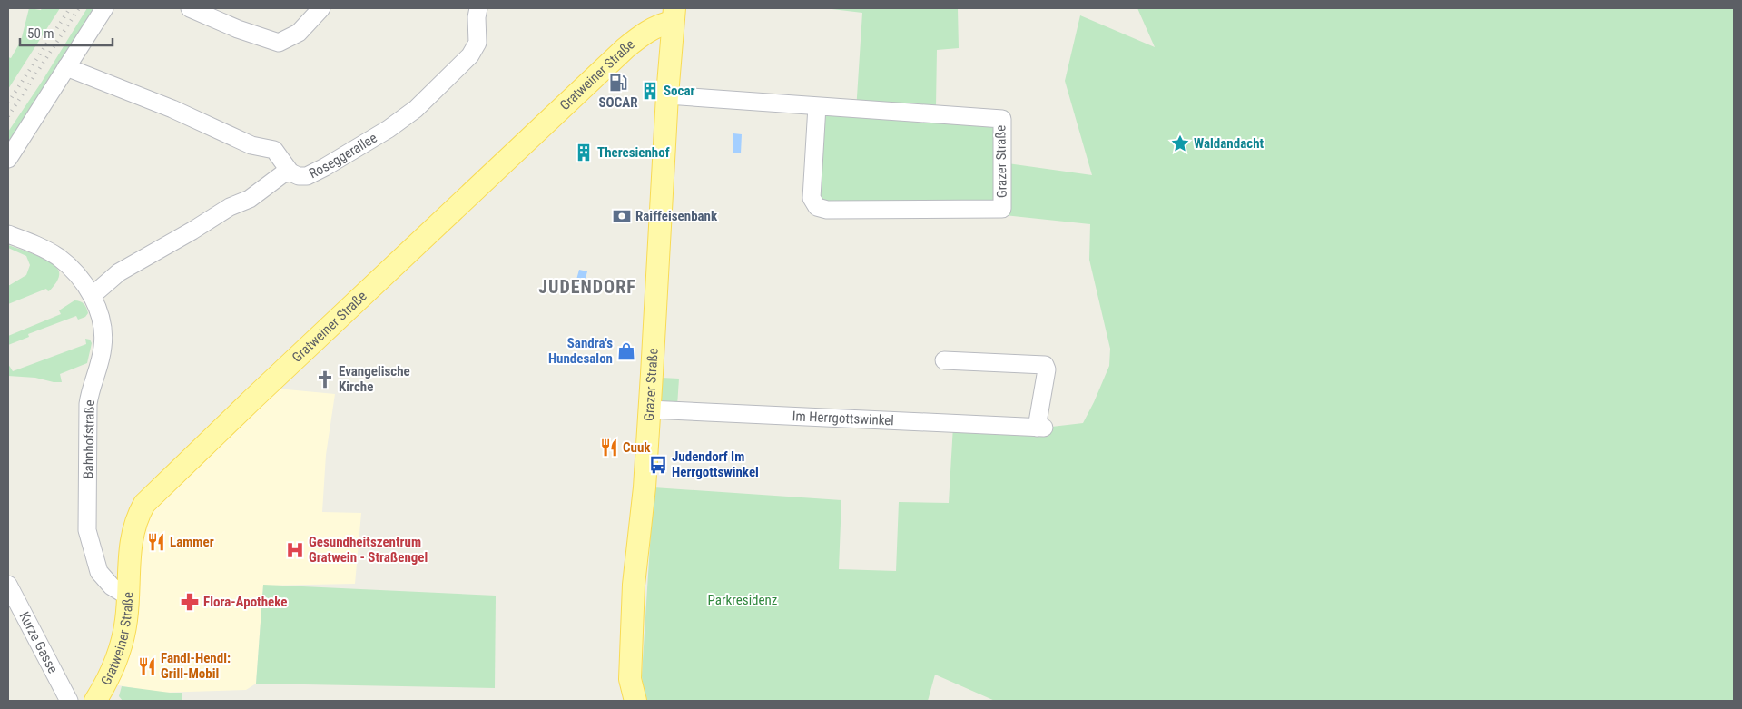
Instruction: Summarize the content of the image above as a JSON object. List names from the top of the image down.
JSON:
{
  "streets": {
    "main road": ["Gratweiner Straße", "Grazer Straße"],
    "street": [
      "Roseggerallee",
      "Im Herrgottswinkel",
      "Bahnhofstraße",
      "Kurze Gasse"
    ]
  },
  "crossings": [
    ["Gratweiner Straße", "Grazer Straße"],
    ["Gratweiner Straße", "Bahnhofstraße"],
    ["Roseggerallee", "Bahnhofstraße"],
    ["Grazer Straße", "Im Herrgottswinkel"]
  ],
  "districts": ["JUDENDORF"],
  "parks": ["Parkresidenz"],
  "places": {
    "fuel station": ["SOCAR"],
    "building": ["Socar", "Theresienhof"],
    "place": ["Waldandacht"],
    "bank": ["Raiffeisenbank"],
    "shop": ["Sandra's Hundesalon"],
    "church": ["Evangelische Kirche"],
    "restaurant": ["Cuuk", "Lammer", "Fandl-Hendl: Grill-Mobil"],
    "bus stop": ["Judendorf Im Herrgottswinkel"],
    "hospital": ["Gesundheitszentrum Gratwein - Straßengel"],
    "pharmacy": ["Flora-Apotheke"]
  },
  "scale_bar": "50 m"
}
